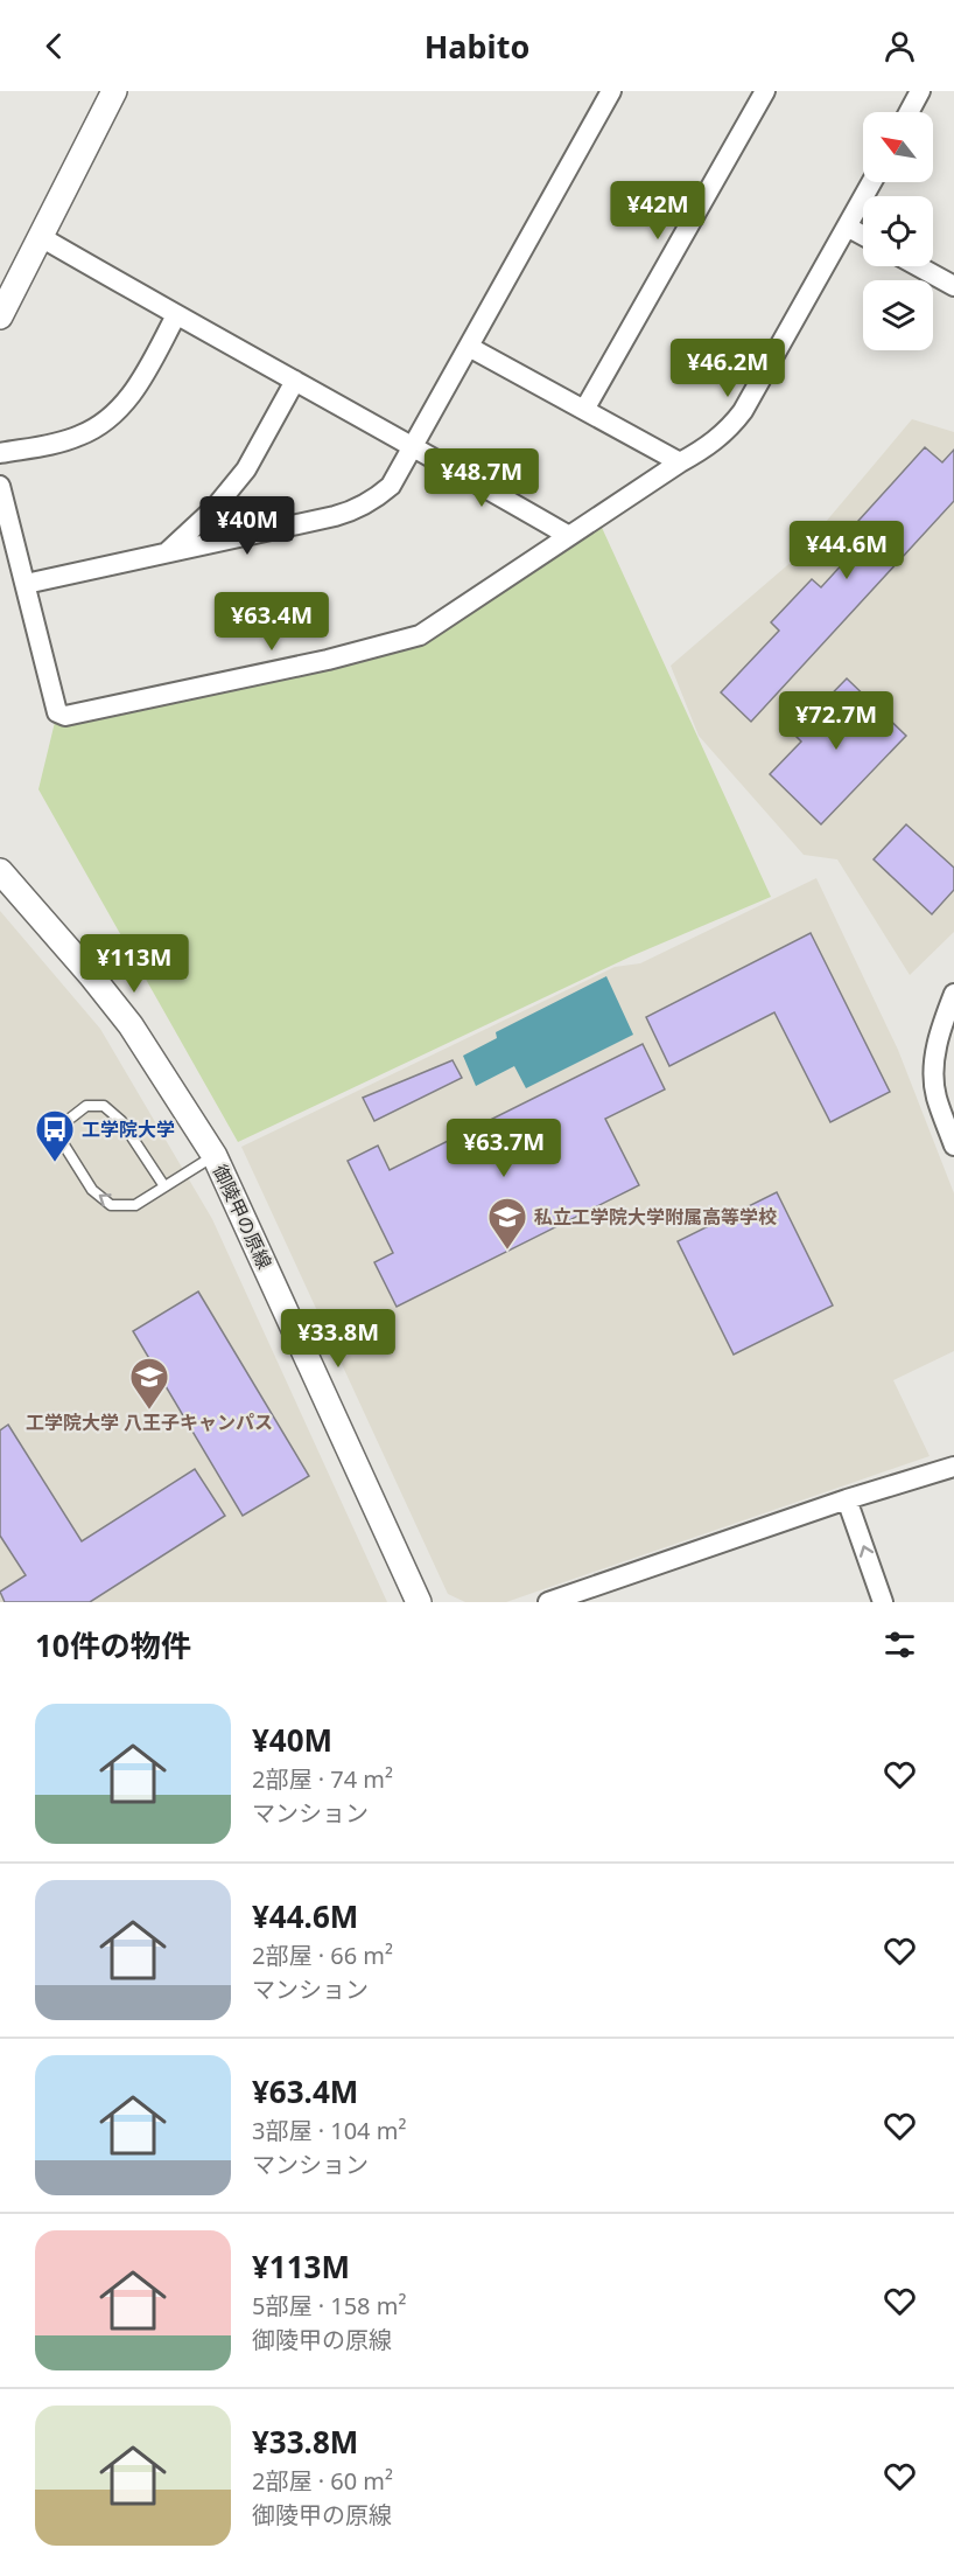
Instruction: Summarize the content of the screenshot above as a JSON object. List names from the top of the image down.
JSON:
{
  "streets": {
    "street": ["御陵甲の原線"]
  },
  "places": {
    "bus stop": ["工学院大学"],
    "school or university": ["私立工学院大学附属高等学校", "工学院大学 八王子キャンパス"]
  },
  "north": "top left",
  "page": {
    "header": "Habito",
    "price": [
      "¥42M",
      "¥46.2M",
      "¥48.7M",
      "¥40M",
      "¥44.6M",
      "¥63.4M",
      "¥72.7M",
      "¥113M",
      "¥63.7M",
      "¥33.8M"
    ],
    "heading": "10件の物件",
    "list": [
      {
        "name": "¥40M",
        "note": "2部屋 · 74 m² · マンション"
      },
      {
        "name": "¥44.6M",
        "note": "2部屋 · 66 m² · マンション"
      },
      {
        "name": "¥63.4M",
        "note": "3部屋 · 104 m² · マンション"
      },
      {
        "name": "¥113M",
        "note": "5部屋 · 158 m² · 御陵甲の原線"
      },
      {
        "name": "¥33.8M",
        "note": "2部屋 · 60 m² · 御陵甲の原線"
      }
    ]
  }
}
